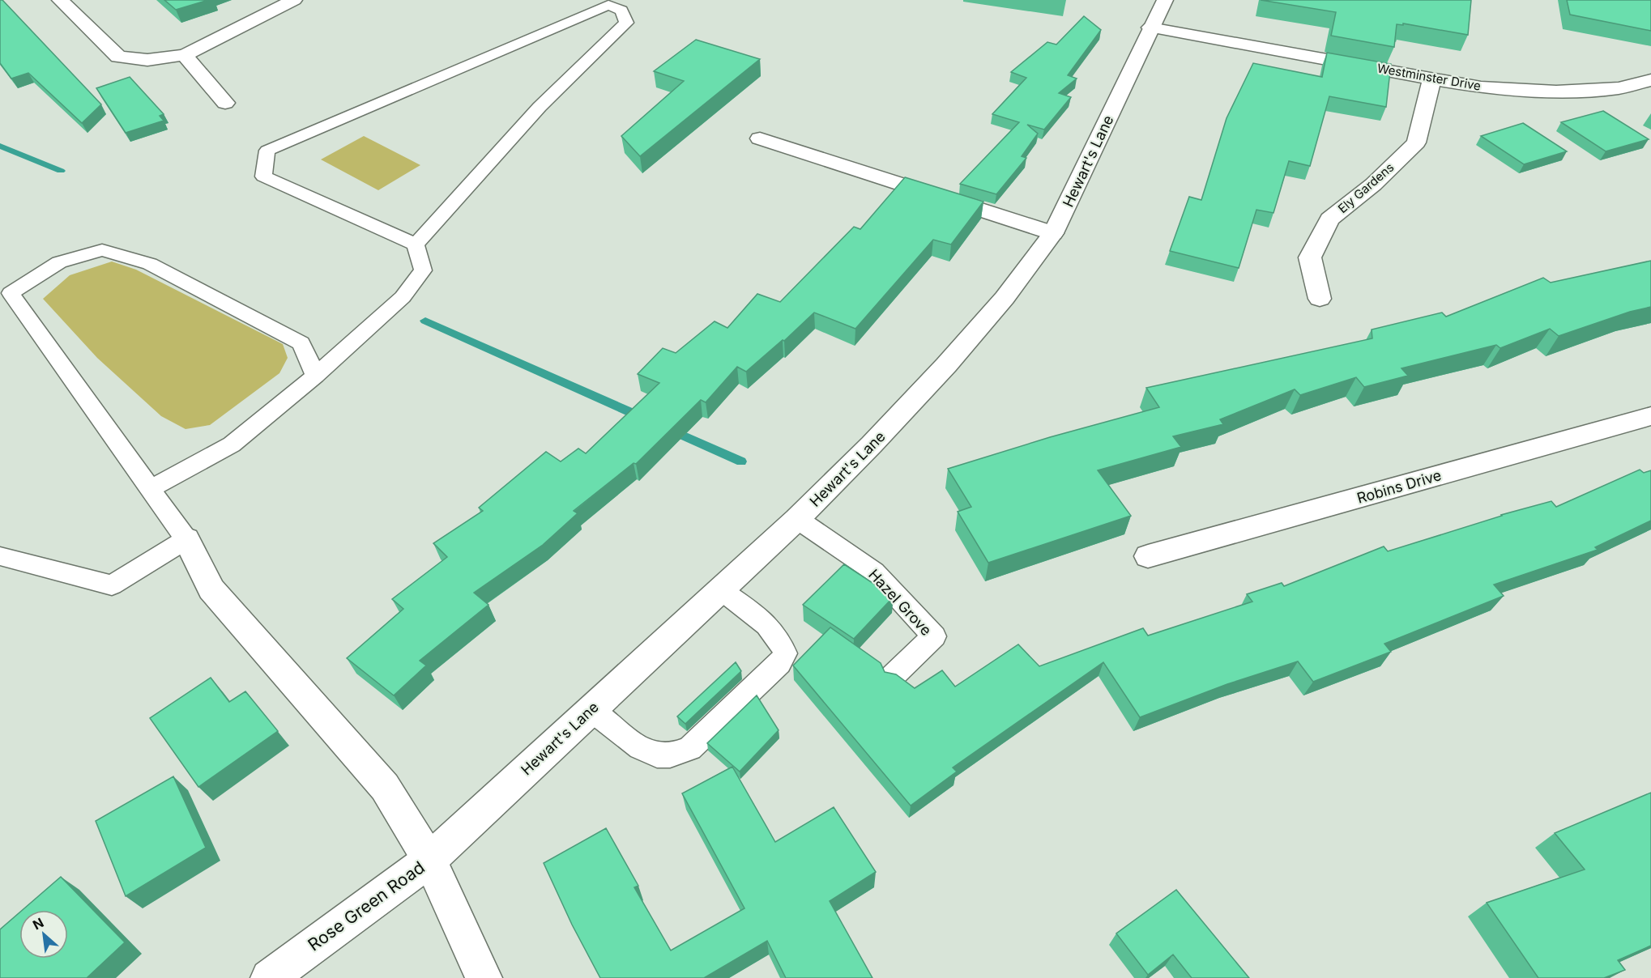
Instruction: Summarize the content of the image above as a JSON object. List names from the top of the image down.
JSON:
{
  "streets": {
    "street": [
      "Westminster Drive",
      "Hewart's Lane",
      "Ely Gardens",
      "Robins Drive",
      "Rose Green Road"
    ],
    "lane": ["Hazel Grove"]
  },
  "crossings": [
    ["Westminster Drive", "Hewart's Lane"],
    ["Westminster Drive", "Ely Gardens"],
    ["Hewart's Lane", "Hazel Grove"],
    ["Hewart's Lane", "Rose Green Road"]
  ],
  "north": "top left"
}
